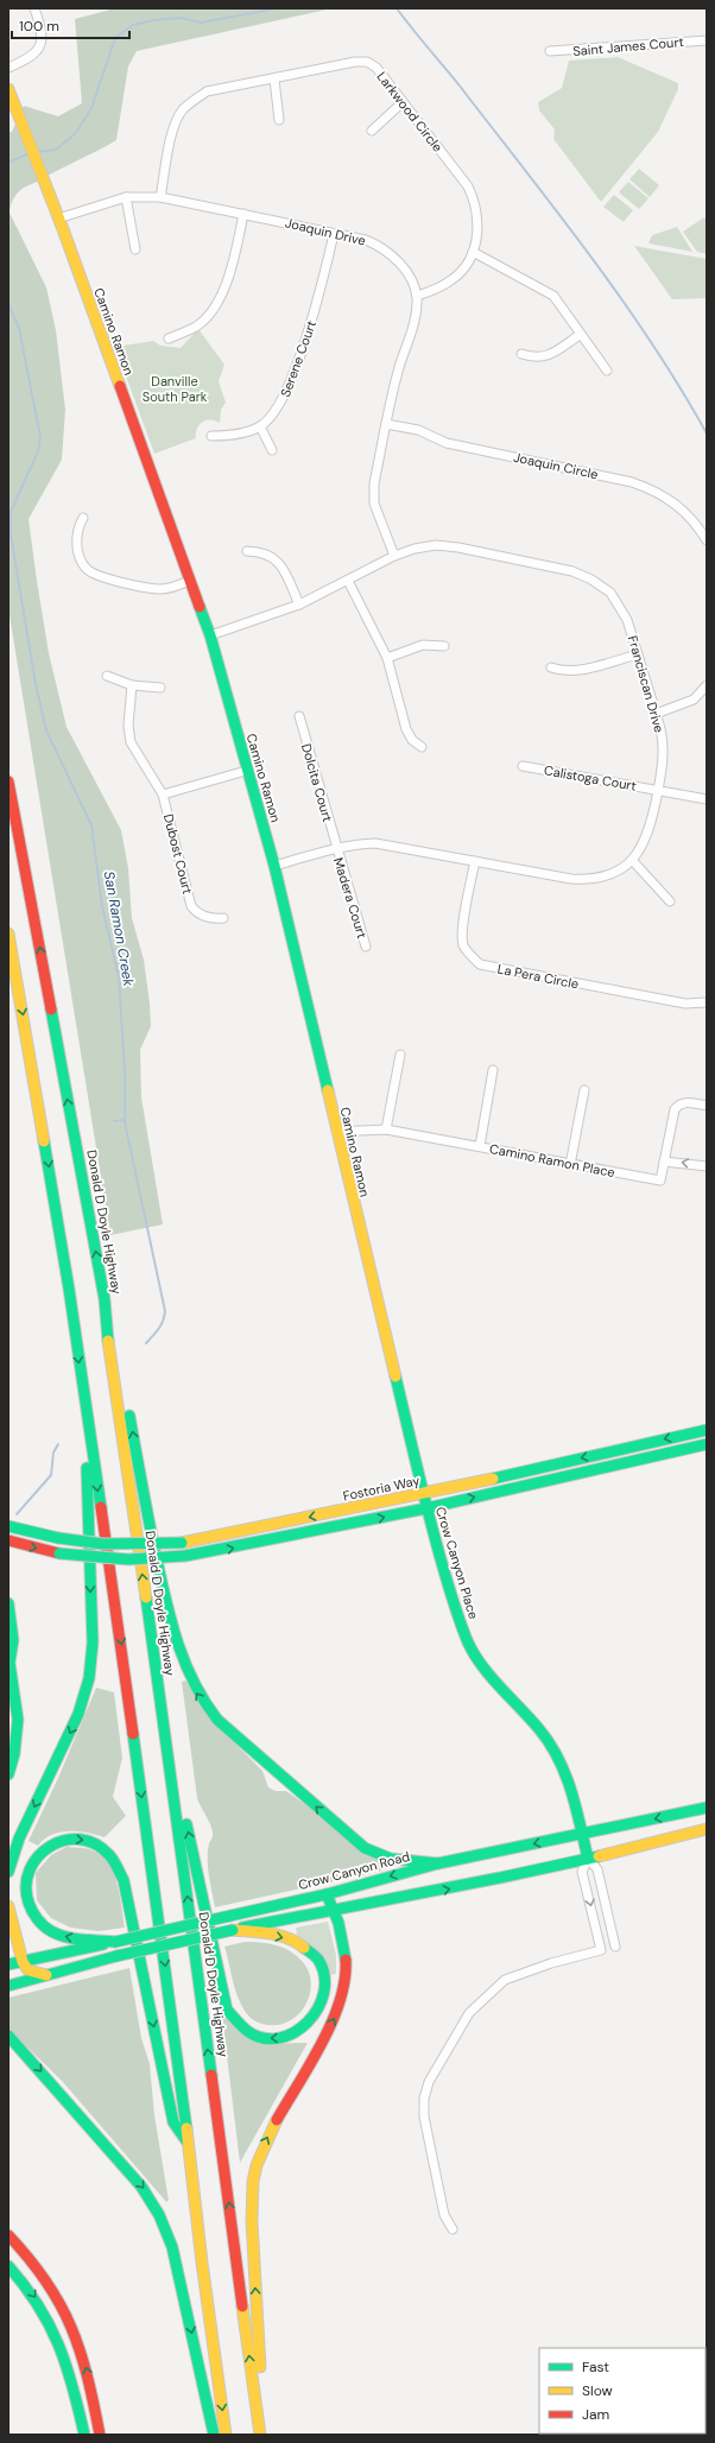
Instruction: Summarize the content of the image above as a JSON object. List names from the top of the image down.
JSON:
{
  "streets": {
    "main road": [
      "Camino Ramon",
      "Donald D Doyle Highway",
      "Fostoria Way",
      "Crow Canyon Place",
      "Crow Canyon Road"
    ],
    "street": [
      "Saint James Court",
      "Larkwood Circle",
      "Joaquin Drive",
      "Serene Court",
      "Joaquin Circle",
      "Franciscan Drive",
      "Calistoga Court",
      "Dolcita Court",
      "Dubost Court",
      "Madera Court",
      "La Pera Circle",
      "Camino Ramon Place"
    ]
  },
  "crossings": [
    ["Larkwood Circle", "Joaquin Drive"],
    ["Joaquin Drive", "Camino Ramon"],
    ["Joaquin Drive", "Serene Court"],
    ["Camino Ramon", "Franciscan Drive"],
    ["Camino Ramon", "Camino Ramon Place"],
    ["Camino Ramon", "Fostoria Way"],
    ["Camino Ramon", "Crow Canyon Place"],
    ["Franciscan Drive", "Calistoga Court"],
    ["Franciscan Drive", "Dolcita Court"],
    ["Franciscan Drive", "Madera Court"],
    ["Franciscan Drive", "La Pera Circle"],
    ["Dolcita Court", "Madera Court"],
    ["Fostoria Way", "Crow Canyon Place"],
    ["Crow Canyon Place", "Crow Canyon Road"]
  ],
  "one_way": ["Crow Canyon Place"],
  "water": ["San Ramon Creek"],
  "parks": ["Danville South Park"],
  "legend": ["Fast", "Slow", "Jam"],
  "scale_bar": "100 m"
}
